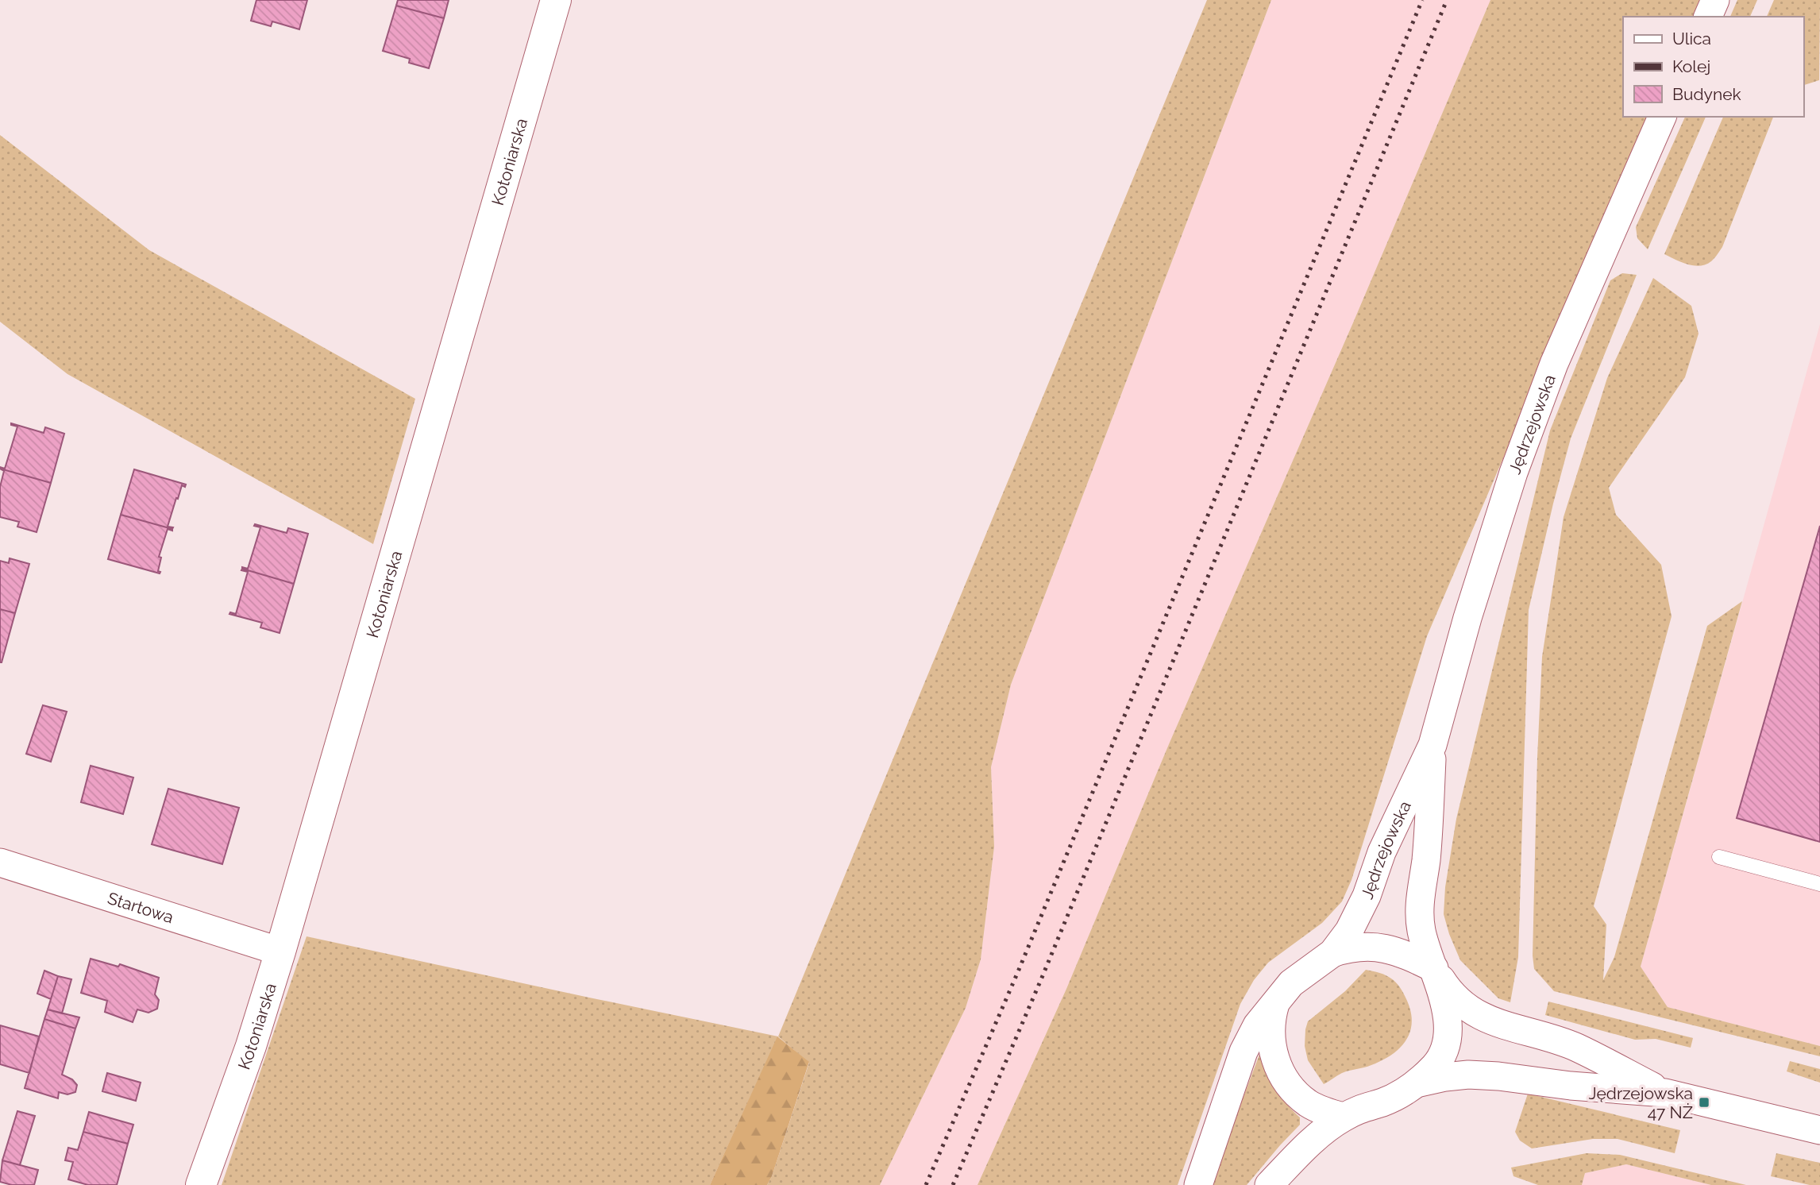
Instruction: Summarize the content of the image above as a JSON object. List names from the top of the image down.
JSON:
{
  "streets": {
    "street": ["Kotoniarska", "Jędrzejowska", "Startowa"]
  },
  "crossings": [
    ["Kotoniarska", "Startowa"]
  ],
  "places": {
    "transit": ["Jędrzejowska 47 NŻ"]
  },
  "legend": ["Ulica", "Kolej", "Budynek"]
}
